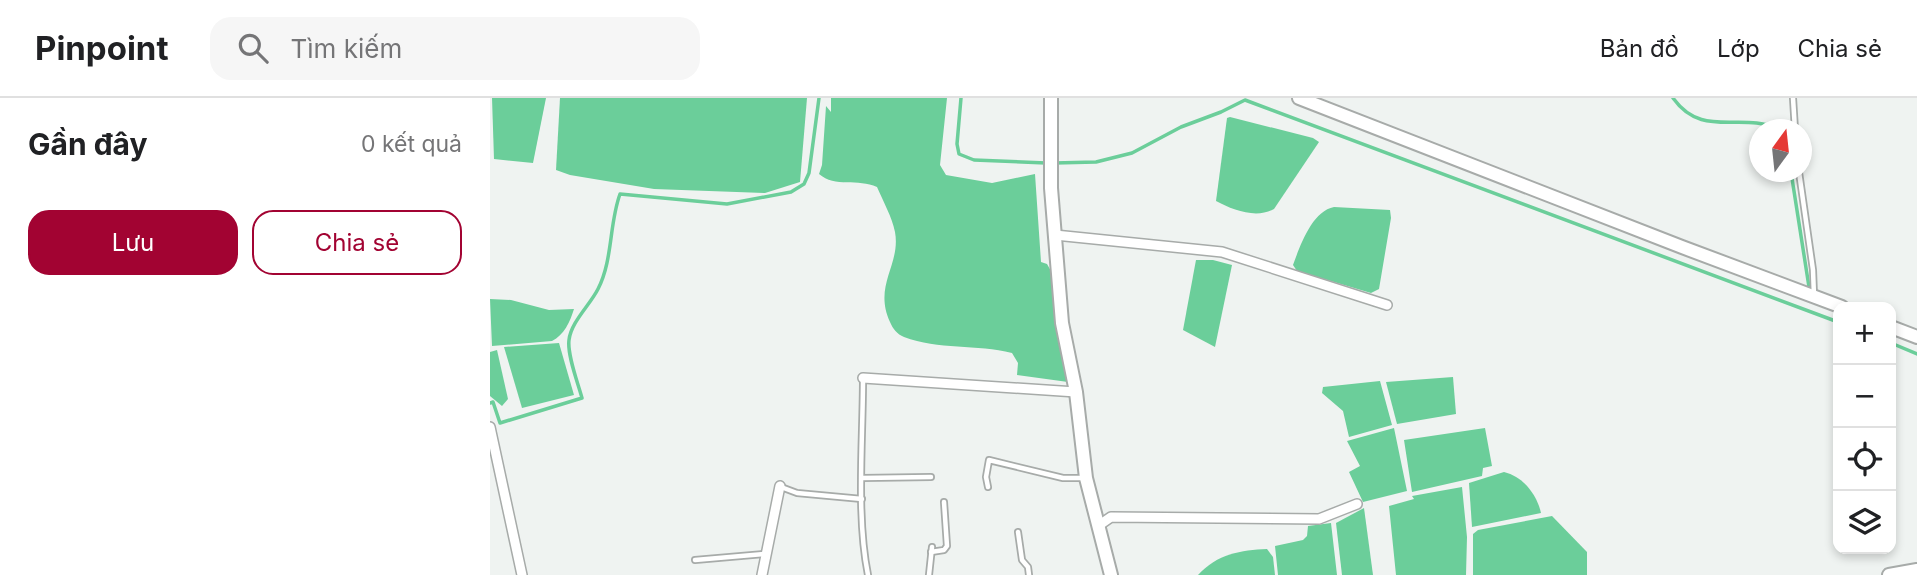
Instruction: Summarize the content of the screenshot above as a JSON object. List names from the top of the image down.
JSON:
{
  "north": "top",
  "page": {
    "header": "Pinpoint",
    "search": "Tìm kiếm",
    "nav": ["Bản đồ", "Lớp", "Chia sẻ"],
    "heading": ["Gần đây", "0 kết quả"],
    "buttons": ["Lưu", "Chia sẻ"],
    "map_buttons": ["+", "−"]
  }
}
